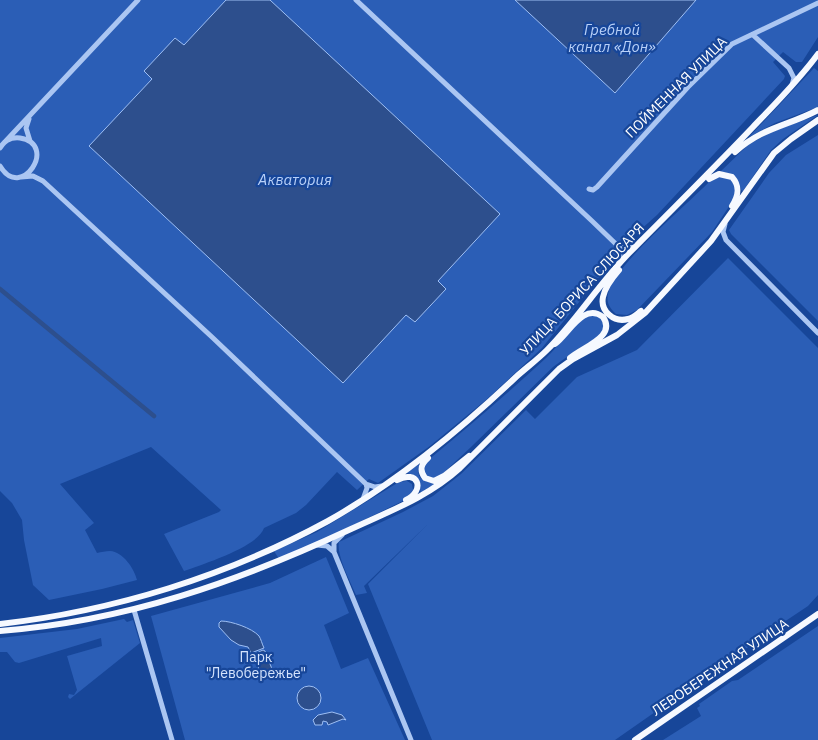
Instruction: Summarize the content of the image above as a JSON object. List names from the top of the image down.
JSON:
{
  "streets": {
    "main road": ["УЛИЦА БОРИСА СЛЮСАРЯ", "ЛЕВОБЕРЕЖНАЯ УЛИЦА"],
    "street": ["ПОЙМЕННАЯ УЛИЦА"]
  },
  "water": ["Гребной канал «Дон»", "Акватория"],
  "parks": ["Парк \"Левобережье\""]
}
